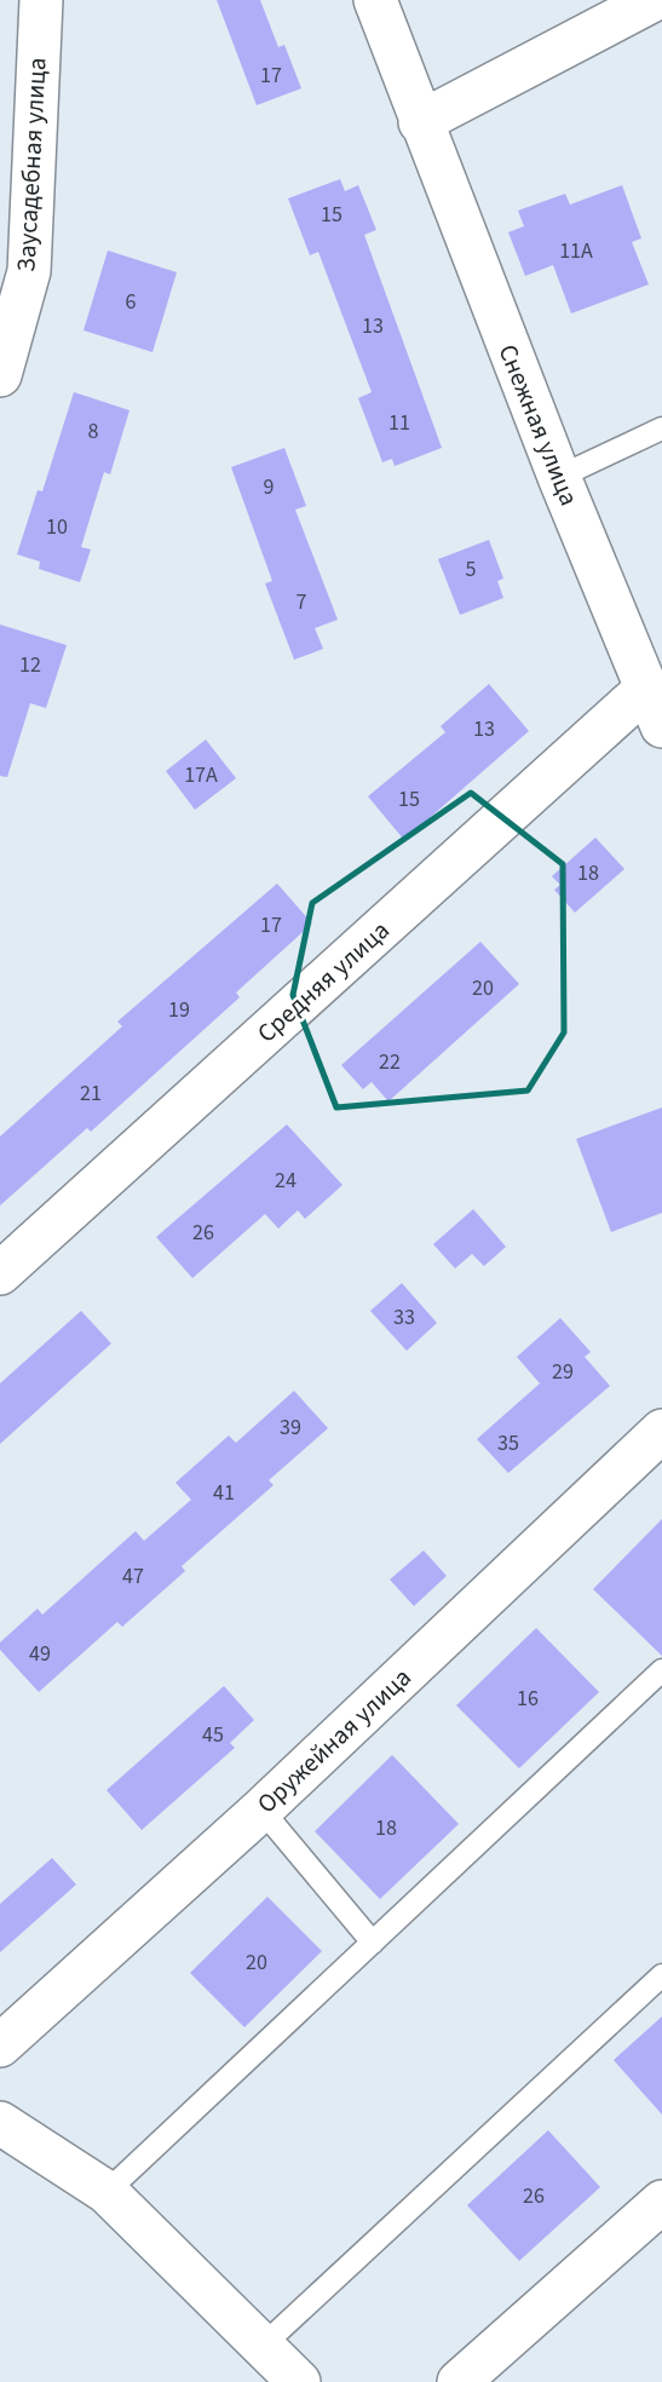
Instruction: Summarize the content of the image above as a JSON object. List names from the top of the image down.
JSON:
{
  "streets": {
    "street": [
      "Заусадебная улица",
      "Снежная улица",
      "Средняя улица",
      "Оружейная улица"
    ]
  },
  "crossings": [
    ["Снежная улица", "Средняя улица"]
  ],
  "house_numbers": [
    "17",
    "15",
    "11А",
    "6",
    "13",
    "11",
    "8",
    "9",
    "10",
    "5",
    "7",
    "12",
    "13",
    "17А",
    "15",
    "18",
    "17",
    "20",
    "19",
    "22",
    "21",
    "24",
    "26",
    "33",
    "29",
    "39",
    "35",
    "41",
    "47",
    "49",
    "16",
    "45",
    "18",
    "20",
    "26"
  ]
}
